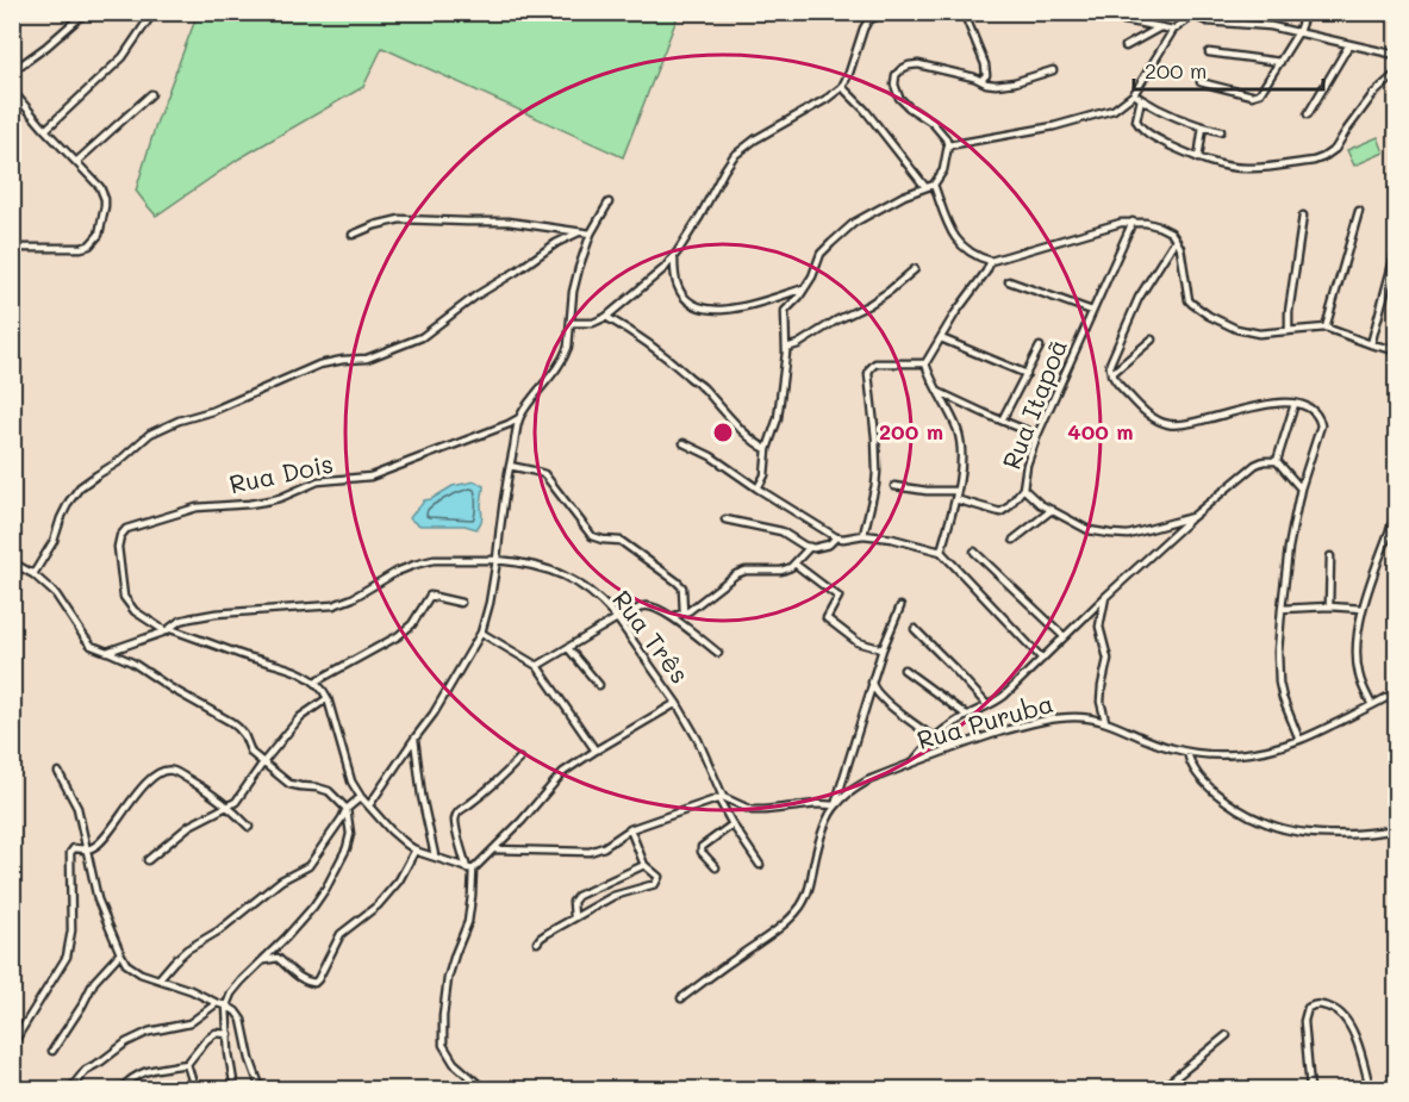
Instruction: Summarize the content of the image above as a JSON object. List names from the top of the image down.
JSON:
{
  "streets": {
    "street": [
      "Rua Itapoã",
      "Rua Dois",
      "Rua Três",
      "Rua Puruba"
    ]
  },
  "crossings": [
    ["Rua Dois", "Rua Três"]
  ],
  "scale_bar": "200 m",
  "rings": ["200 m", "400 m"]
}
